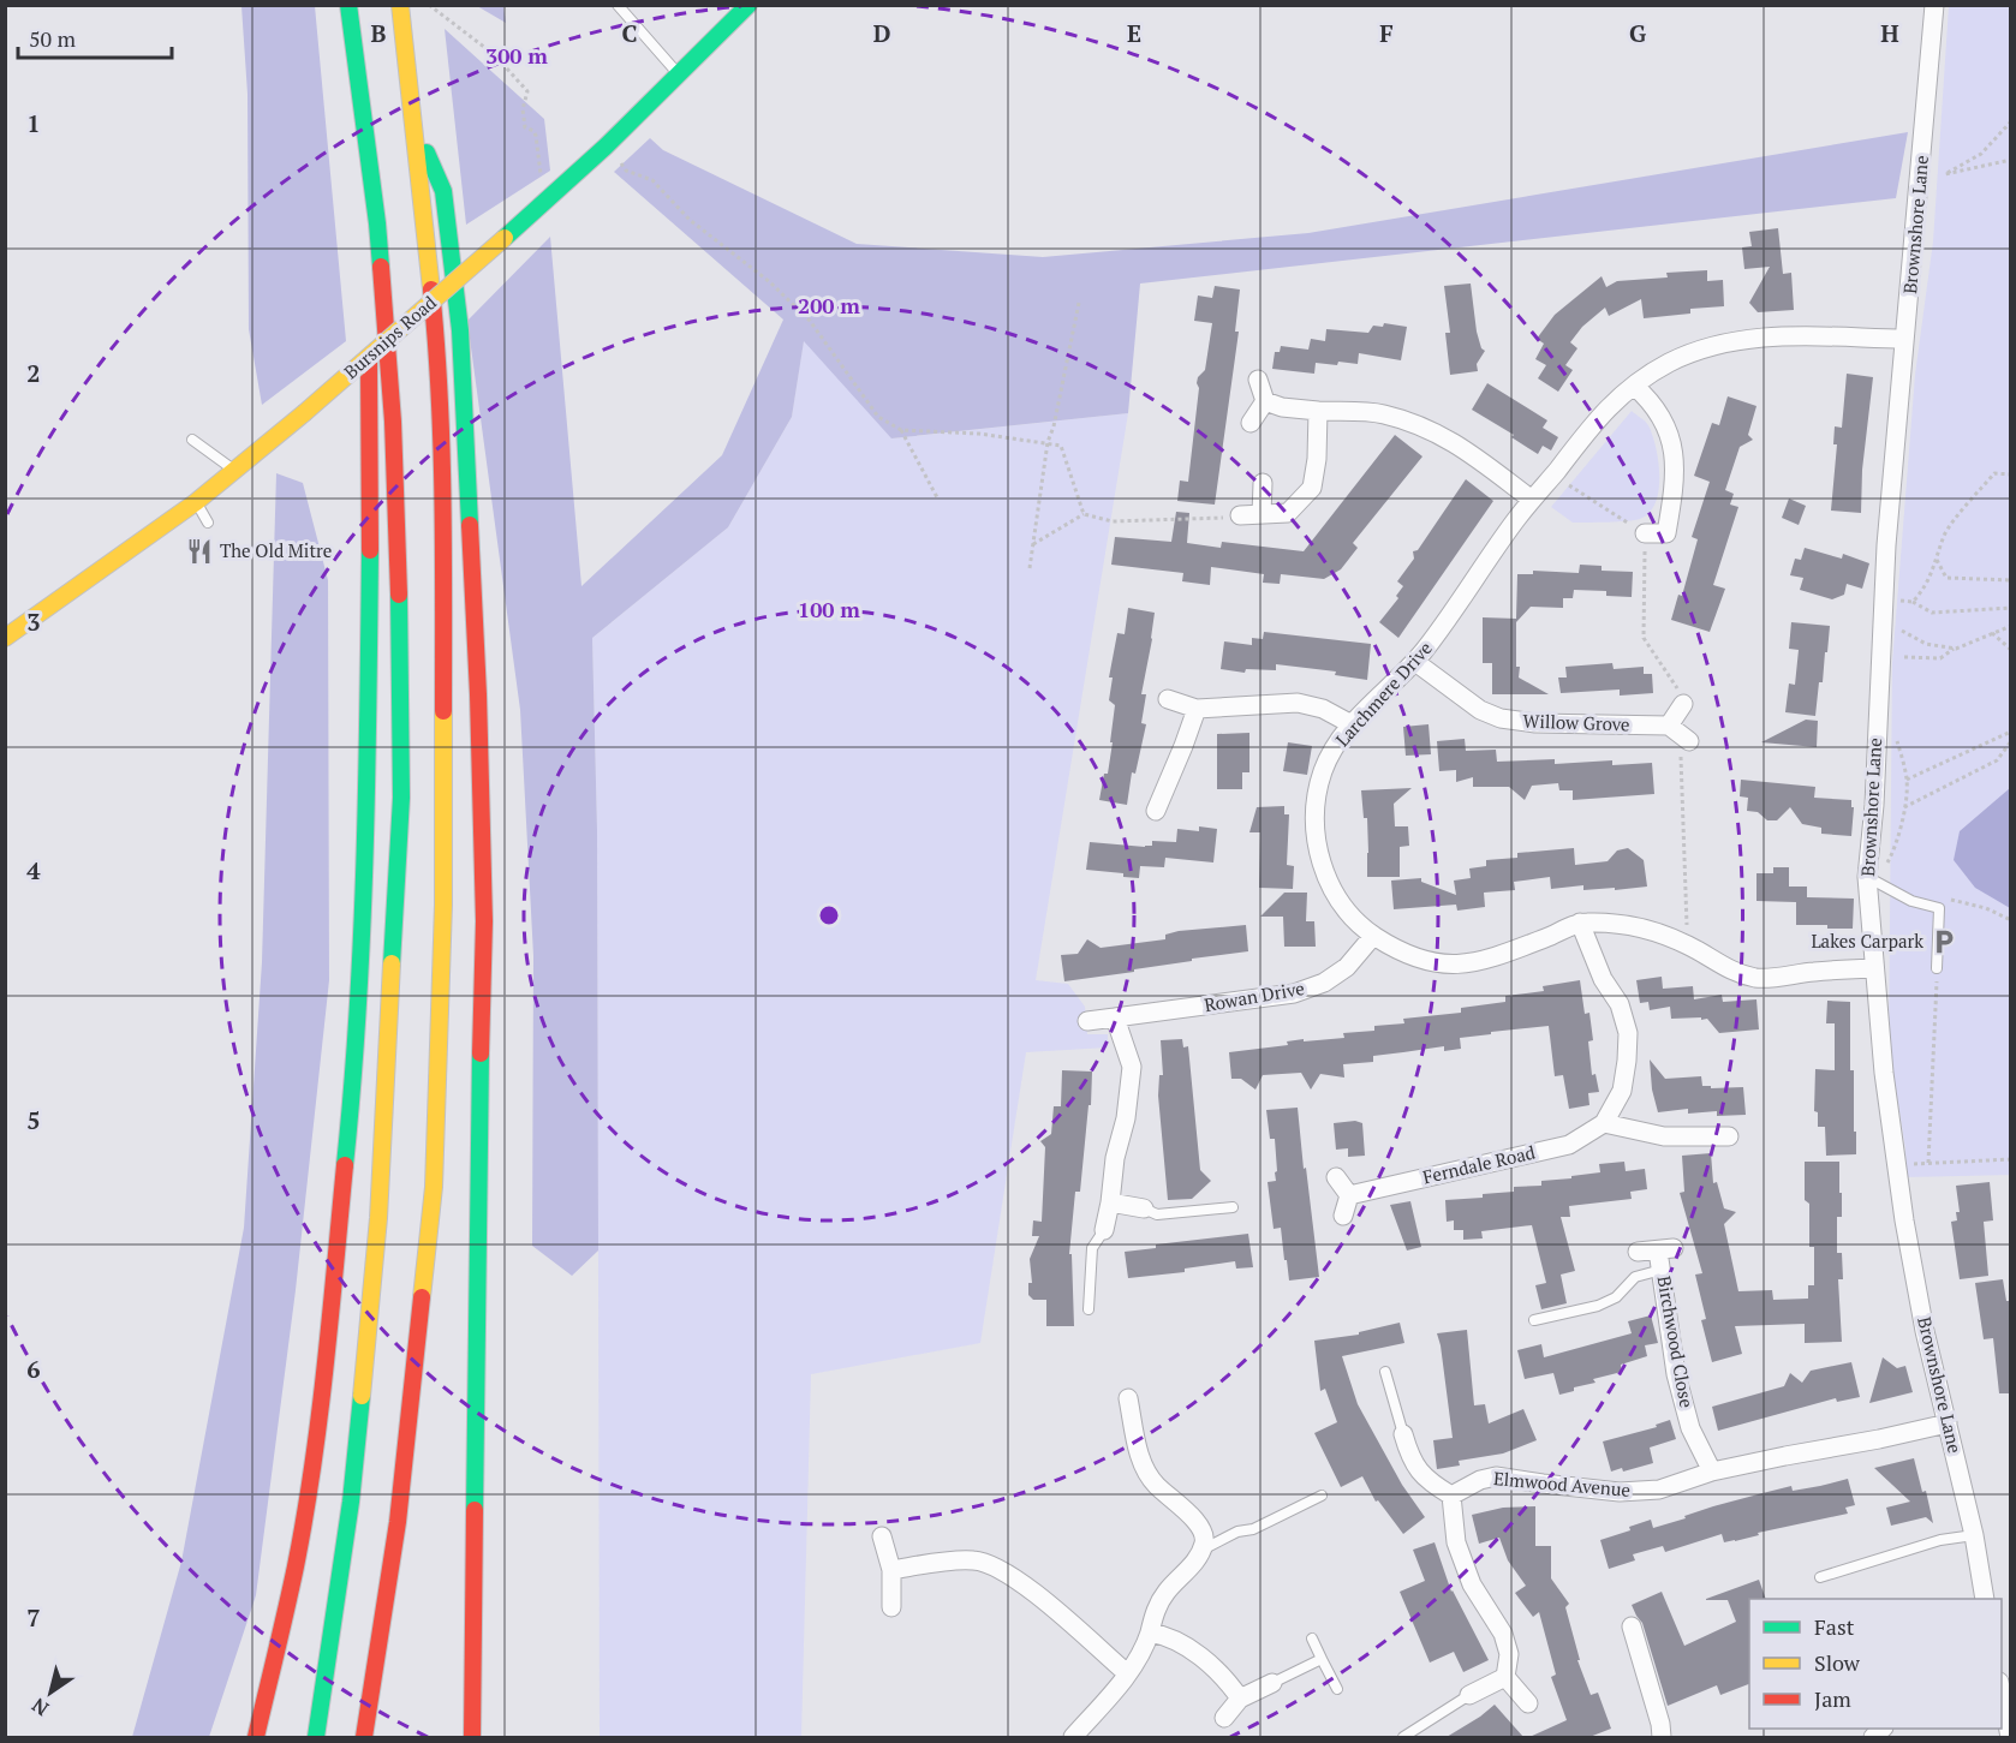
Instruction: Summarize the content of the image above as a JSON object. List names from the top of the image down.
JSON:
{
  "streets": {
    "main road": ["Bursnips Road"],
    "street": [
      "Brownshore Lane",
      "Larchmere Drive",
      "Willow Grove",
      "Rowan Drive",
      "Ferndale Road",
      "Birchwood Close",
      "Elmwood Avenue"
    ]
  },
  "crossings": [
    ["Brownshore Lane", "Larchmere Drive"],
    ["Brownshore Lane", "Elmwood Avenue"],
    ["Larchmere Drive", "Willow Grove"],
    ["Larchmere Drive", "Rowan Drive"],
    ["Birchwood Close", "Elmwood Avenue"]
  ],
  "places": {
    "restaurant": ["The Old Mitre"],
    "parking": ["Lakes Carpark"]
  },
  "legend": ["Fast", "Slow", "Jam"],
  "scale_bar": "50 m",
  "north": "bottom left",
  "grid": {
    "columns": [
      "B",
      "C",
      "D",
      "E",
      "F",
      "G",
      "H"
    ],
    "rows": [
      "1",
      "2",
      "3",
      "4",
      "5",
      "6",
      "7"
    ]
  },
  "rings": ["300 m", "200 m", "100 m"]
}
